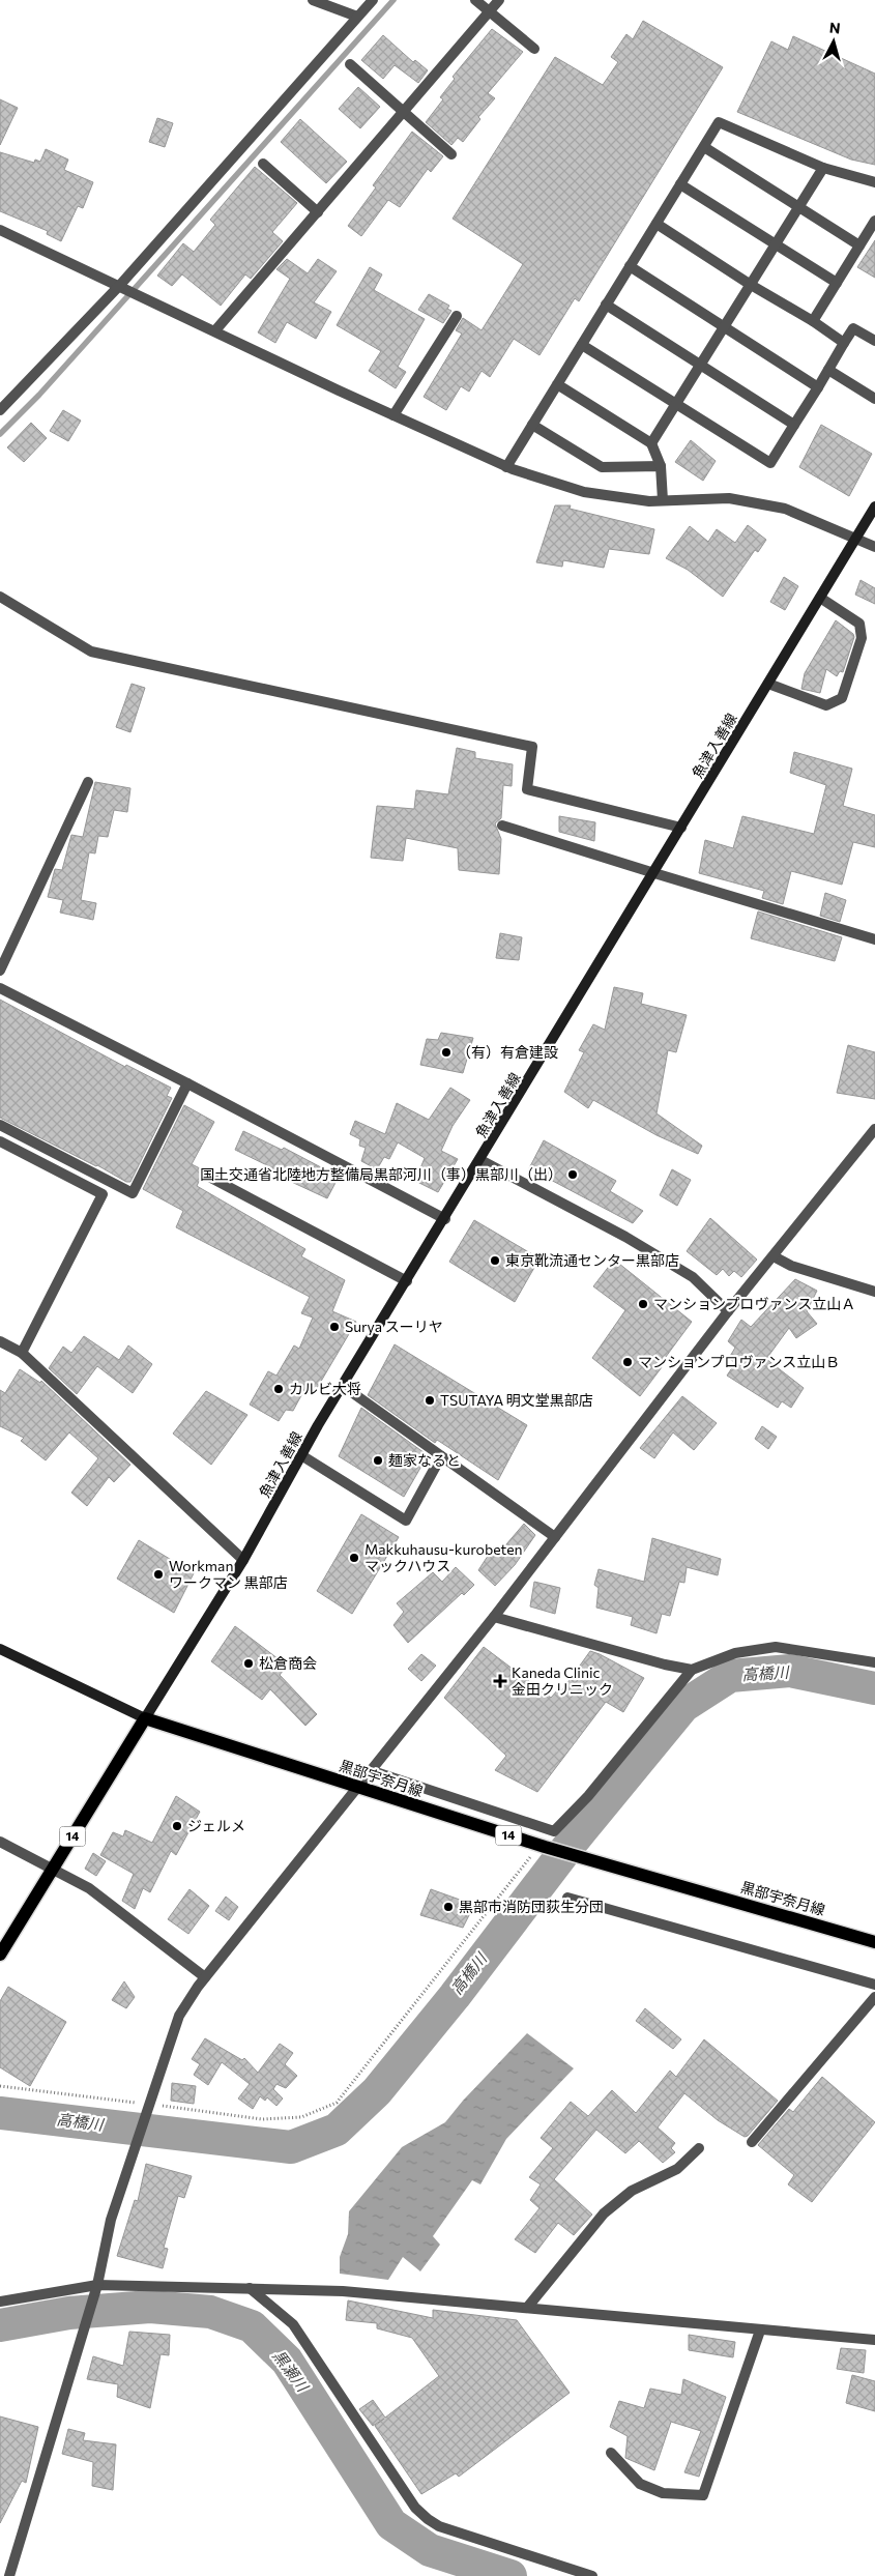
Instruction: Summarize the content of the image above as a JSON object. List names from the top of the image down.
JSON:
{
  "streets": {
    "main road": ["魚津入善線", "黒部宇奈月線", "14"]
  },
  "crossings": [
    ["魚津入善線", "黒部宇奈月線"],
    ["魚津入善線", "14"],
    ["黒部宇奈月線", "14"]
  ],
  "water": ["高橋川", "黒瀬川"],
  "places": {
    "other": [
      "（有）有倉建設",
      "国土交通省北陸地方整備局黒部河川（事）黒部川（出）",
      "東京靴流通センター黒部店",
      "マンションプロヴァンス立山Ａ",
      "Surya スーリヤ",
      "マンションプロヴァンス立山Ｂ",
      "カルビ大将",
      "TSUTAYA 明文堂黒部店",
      "麺家なると",
      "Makkuhausu-kurobeten マックハウス",
      "Workman ワークマン 黒部店",
      "松倉商会",
      "ジェルメ",
      "黒部市消防団荻生分団"
    ],
    "health": ["Kaneda Clinic 金田クリニック"]
  },
  "north": "top"
}
